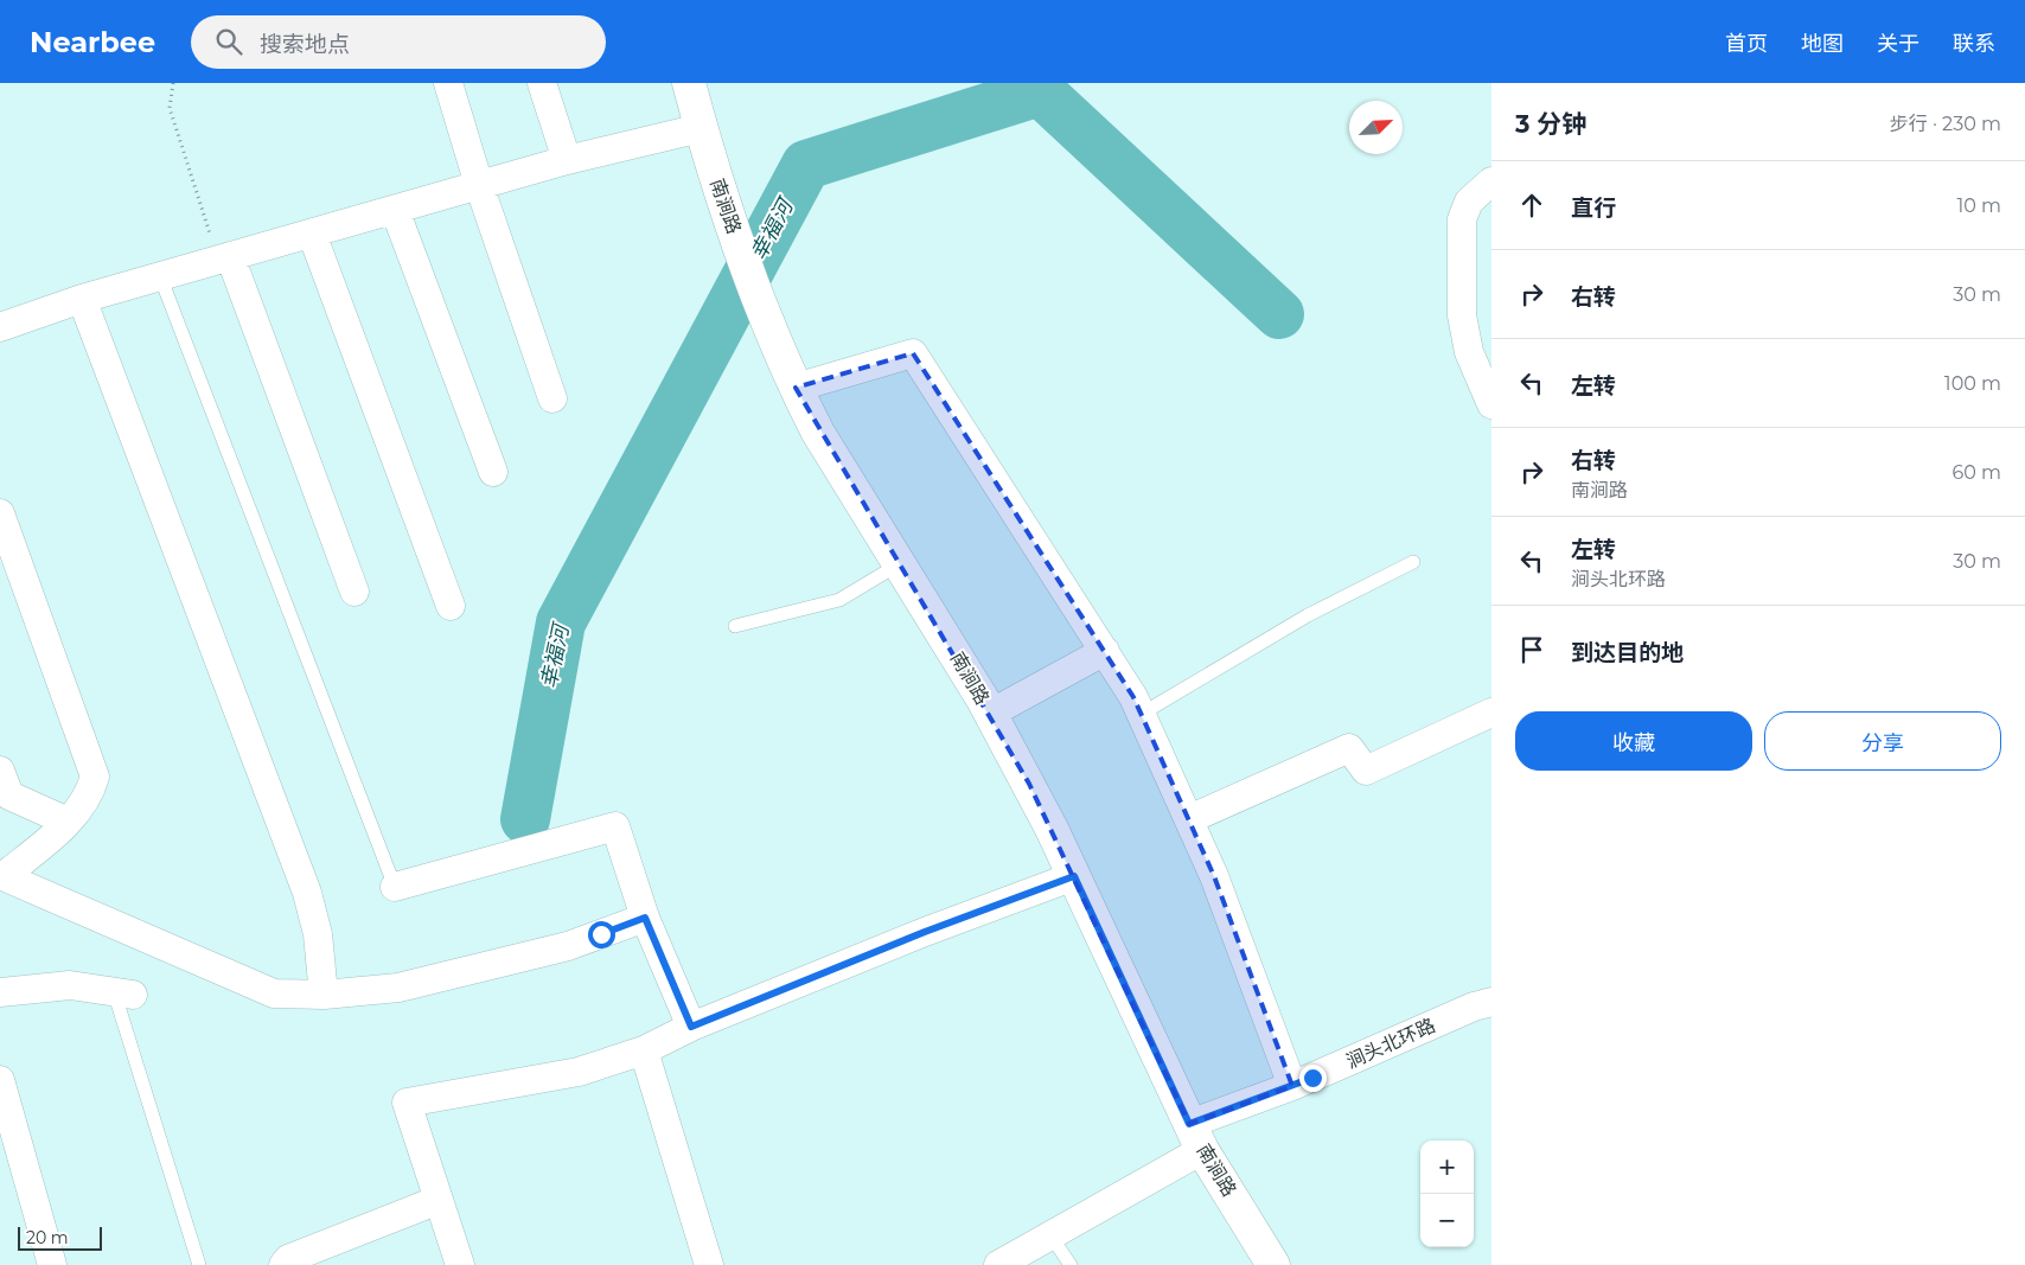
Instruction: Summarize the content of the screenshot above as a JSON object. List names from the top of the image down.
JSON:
{
  "streets": {
    "main road": ["南涧路"],
    "street": ["涧头北环路"]
  },
  "crossings": [
    ["南涧路", "涧头北环路"]
  ],
  "water": ["幸福河"],
  "scale_bar": "20 m",
  "north": "top right",
  "page": {
    "header": "Nearbee",
    "search": "搜索地点",
    "nav": [
      "首页",
      "地图",
      "关于",
      "联系"
    ],
    "heading": ["3 分钟", "步行 · 230 m"],
    "list": [
      ["直行", "10 m"],
      ["右转", "30 m"],
      ["左转", "100 m"],
      ["右转", "南涧路", "60 m"],
      ["左转", "涧头北环路", "30 m"],
      "到达目的地"
    ],
    "buttons": ["收藏", "分享"],
    "map_buttons": ["+", "−"],
    "scale": "20 m"
  }
}
